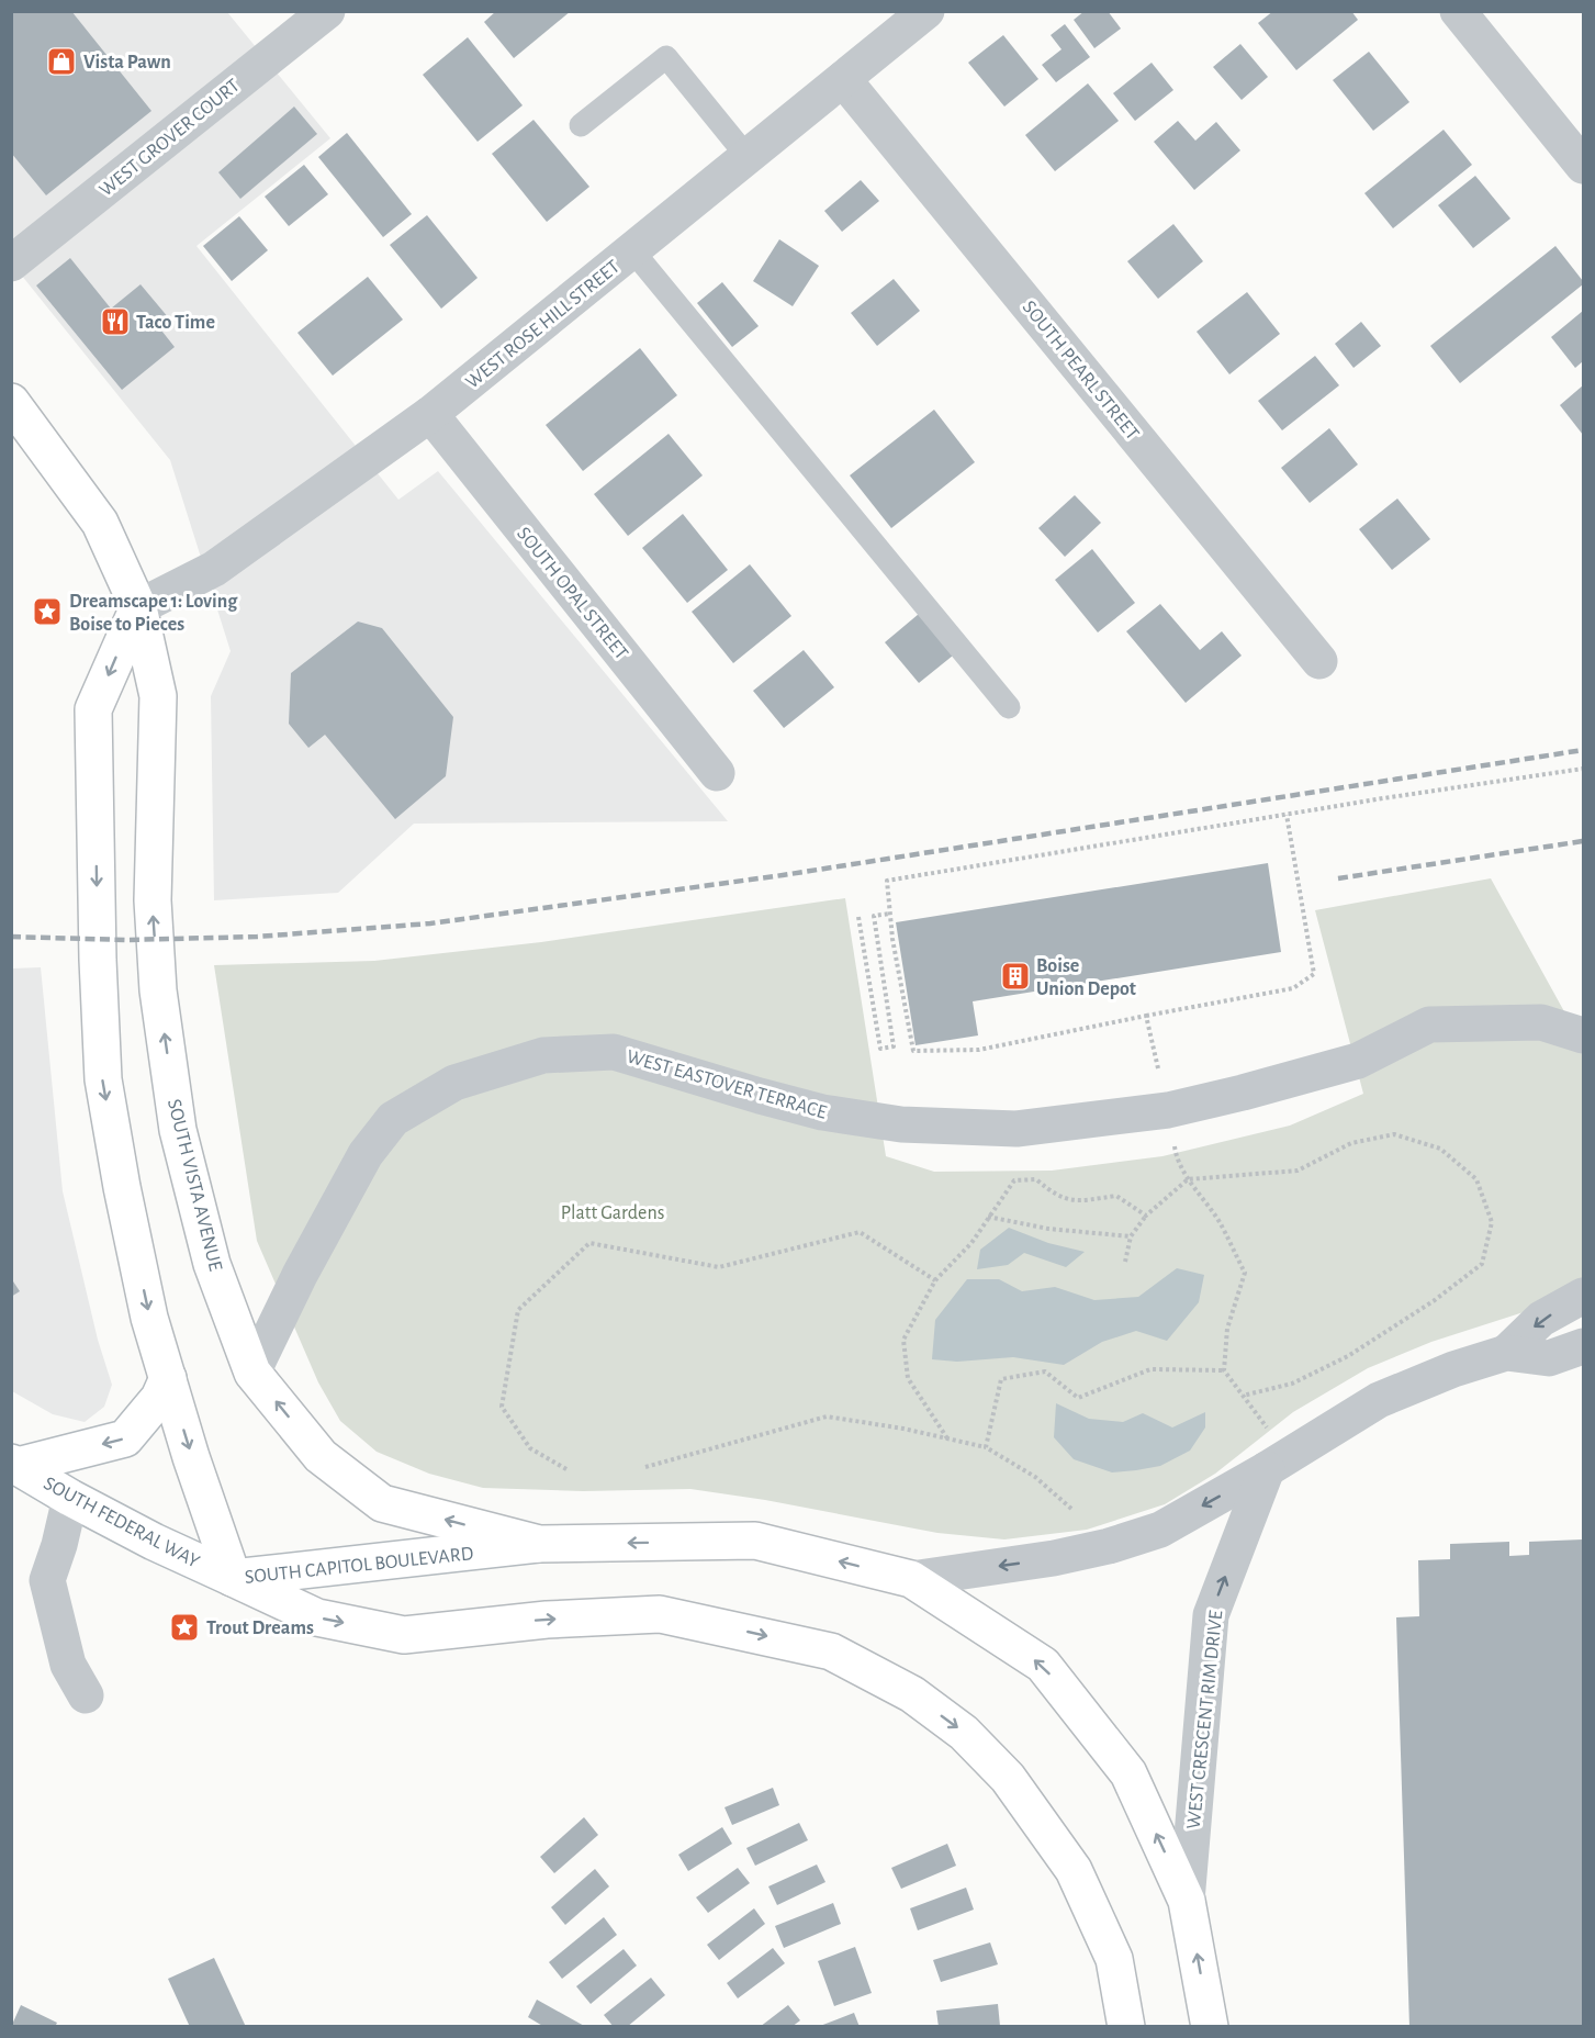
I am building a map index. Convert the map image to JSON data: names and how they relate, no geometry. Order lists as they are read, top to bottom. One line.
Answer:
{"streets":{"main road":["SOUTH VISTA AVENUE","SOUTH FEDERAL WAY","SOUTH CAPITOL BOULEVARD"],"street":["WEST GROVER COURT","WEST ROSE HILL STREET","SOUTH PEARL STREET","SOUTH OPAL STREET","WEST EASTOVER TERRACE","WEST CRESCENT RIM DRIVE"]},"crossings":[["WEST ROSE HILL STREET","SOUTH PEARL STREET"],["WEST ROSE HILL STREET","SOUTH OPAL STREET"],["WEST ROSE HILL STREET","SOUTH VISTA AVENUE"],["WEST EASTOVER TERRACE","SOUTH VISTA AVENUE"],["SOUTH VISTA AVENUE","SOUTH CAPITOL BOULEVARD"],["SOUTH FEDERAL WAY","SOUTH CAPITOL BOULEVARD"],["SOUTH CAPITOL BOULEVARD","WEST CRESCENT RIM DRIVE"]],"one_way":["WEST CRESCENT RIM DRIVE"],"parks":["Platt Gardens"],"places":{"shop":["Vista Pawn"],"restaurant":["Taco Time"],"place":["Dreamscape 1: Loving Boise to Pieces","Trout Dreams"],"building":["Boise Union Depot"]}}
